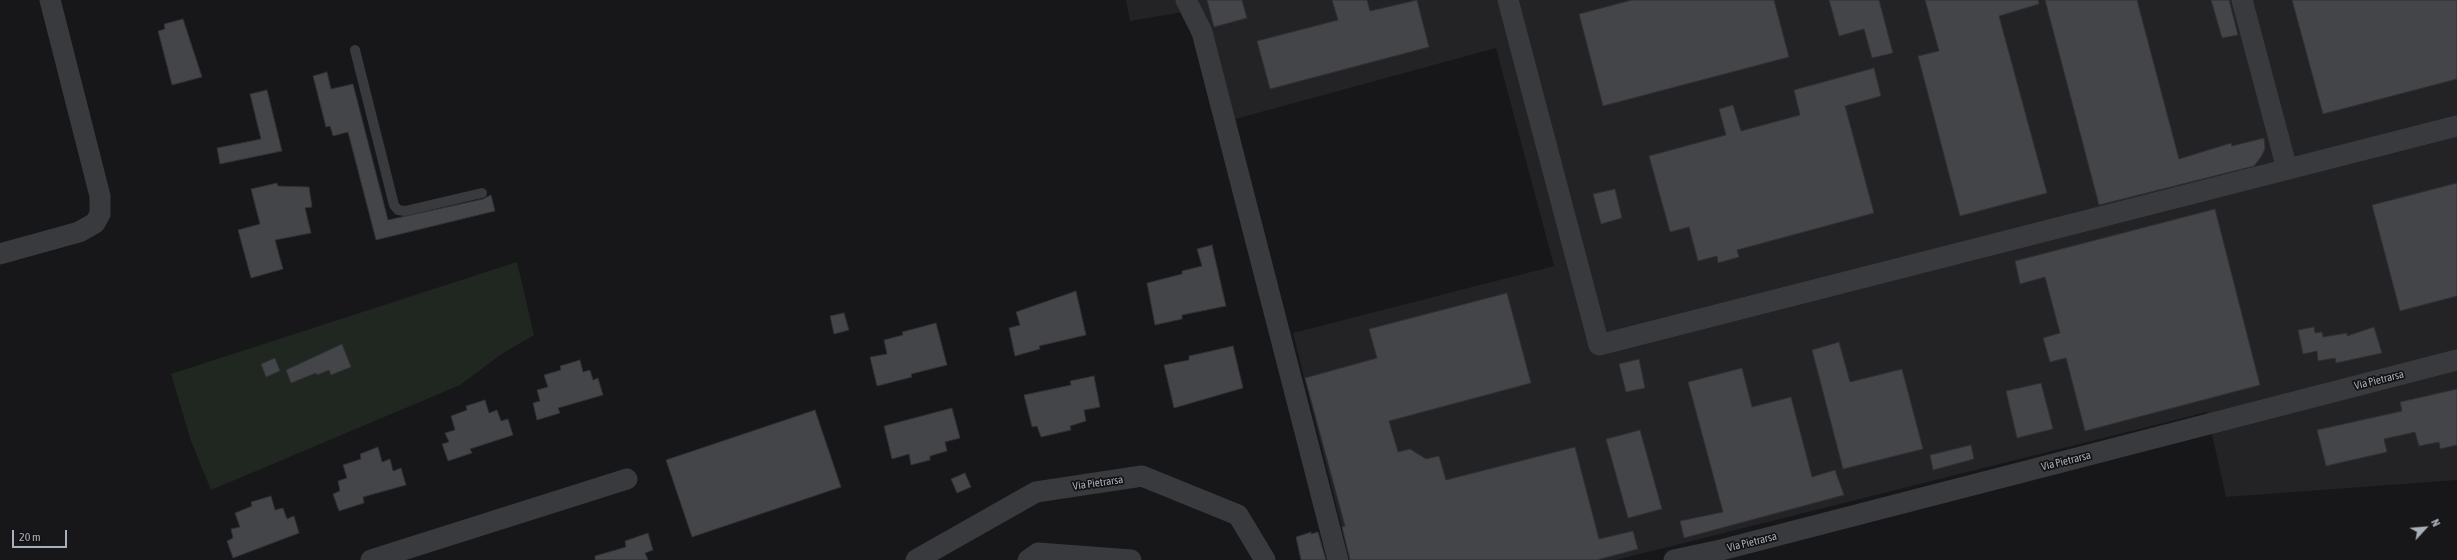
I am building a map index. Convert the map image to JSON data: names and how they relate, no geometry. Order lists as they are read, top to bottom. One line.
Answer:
{"streets":{"street":["Via Pietrarsa"]},"scale_bar":"20 m","north":"top right"}
